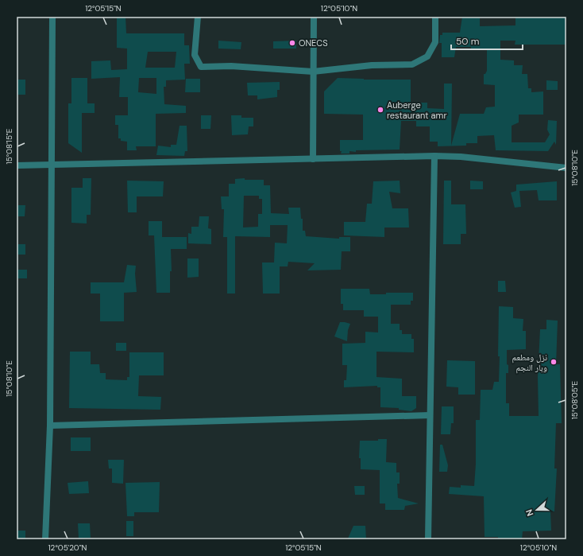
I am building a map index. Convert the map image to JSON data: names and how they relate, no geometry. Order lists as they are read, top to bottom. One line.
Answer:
{"places":["ONECS","Auberge restaurant amr","نزل ومطعم وبار النجم"],"scale_bar":"50 m","north":"left","coordinates":["12°05'15\"N","12°05'10\"N","15°08'15\"E","15°08'10\"E","15°08'05\"E","12°05'20\"N"]}
